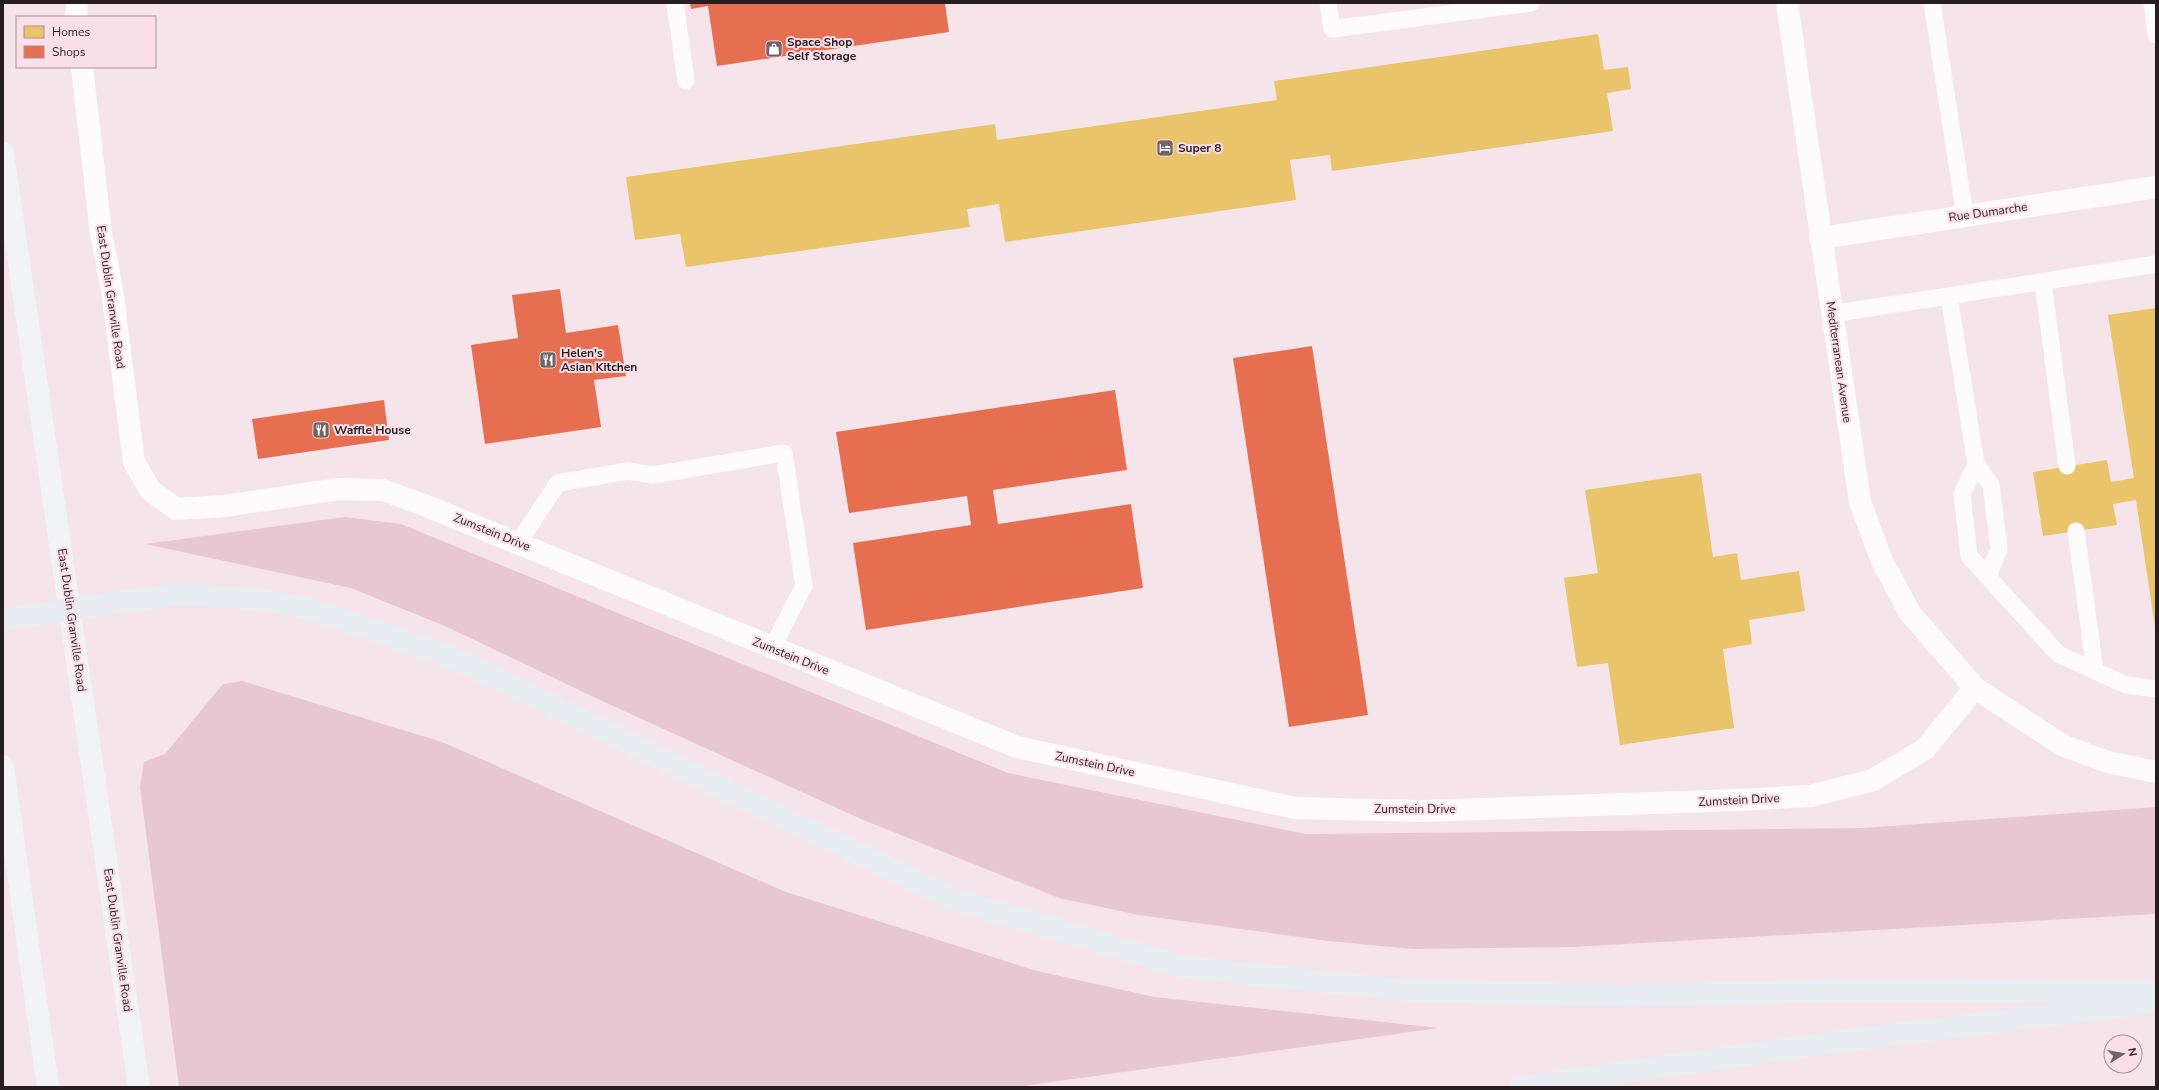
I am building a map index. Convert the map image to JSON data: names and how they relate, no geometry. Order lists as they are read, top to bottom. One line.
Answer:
{"streets":{"main road":["East Dublin Granville Road"],"street":["Rue Dumarche","Mediterranean Avenue","Zumstein Drive"]},"crossings":[["Rue Dumarche","Mediterranean Avenue"],["East Dublin Granville Road","Zumstein Drive"],["Mediterranean Avenue","Zumstein Drive"]],"places":{"shop":["Space Shop Self Storage"],"hotel":["Super 8"],"restaurant":["Helen's Asian Kitchen","Waffle House"]},"legend":["Homes","Shops"],"north":"right"}
